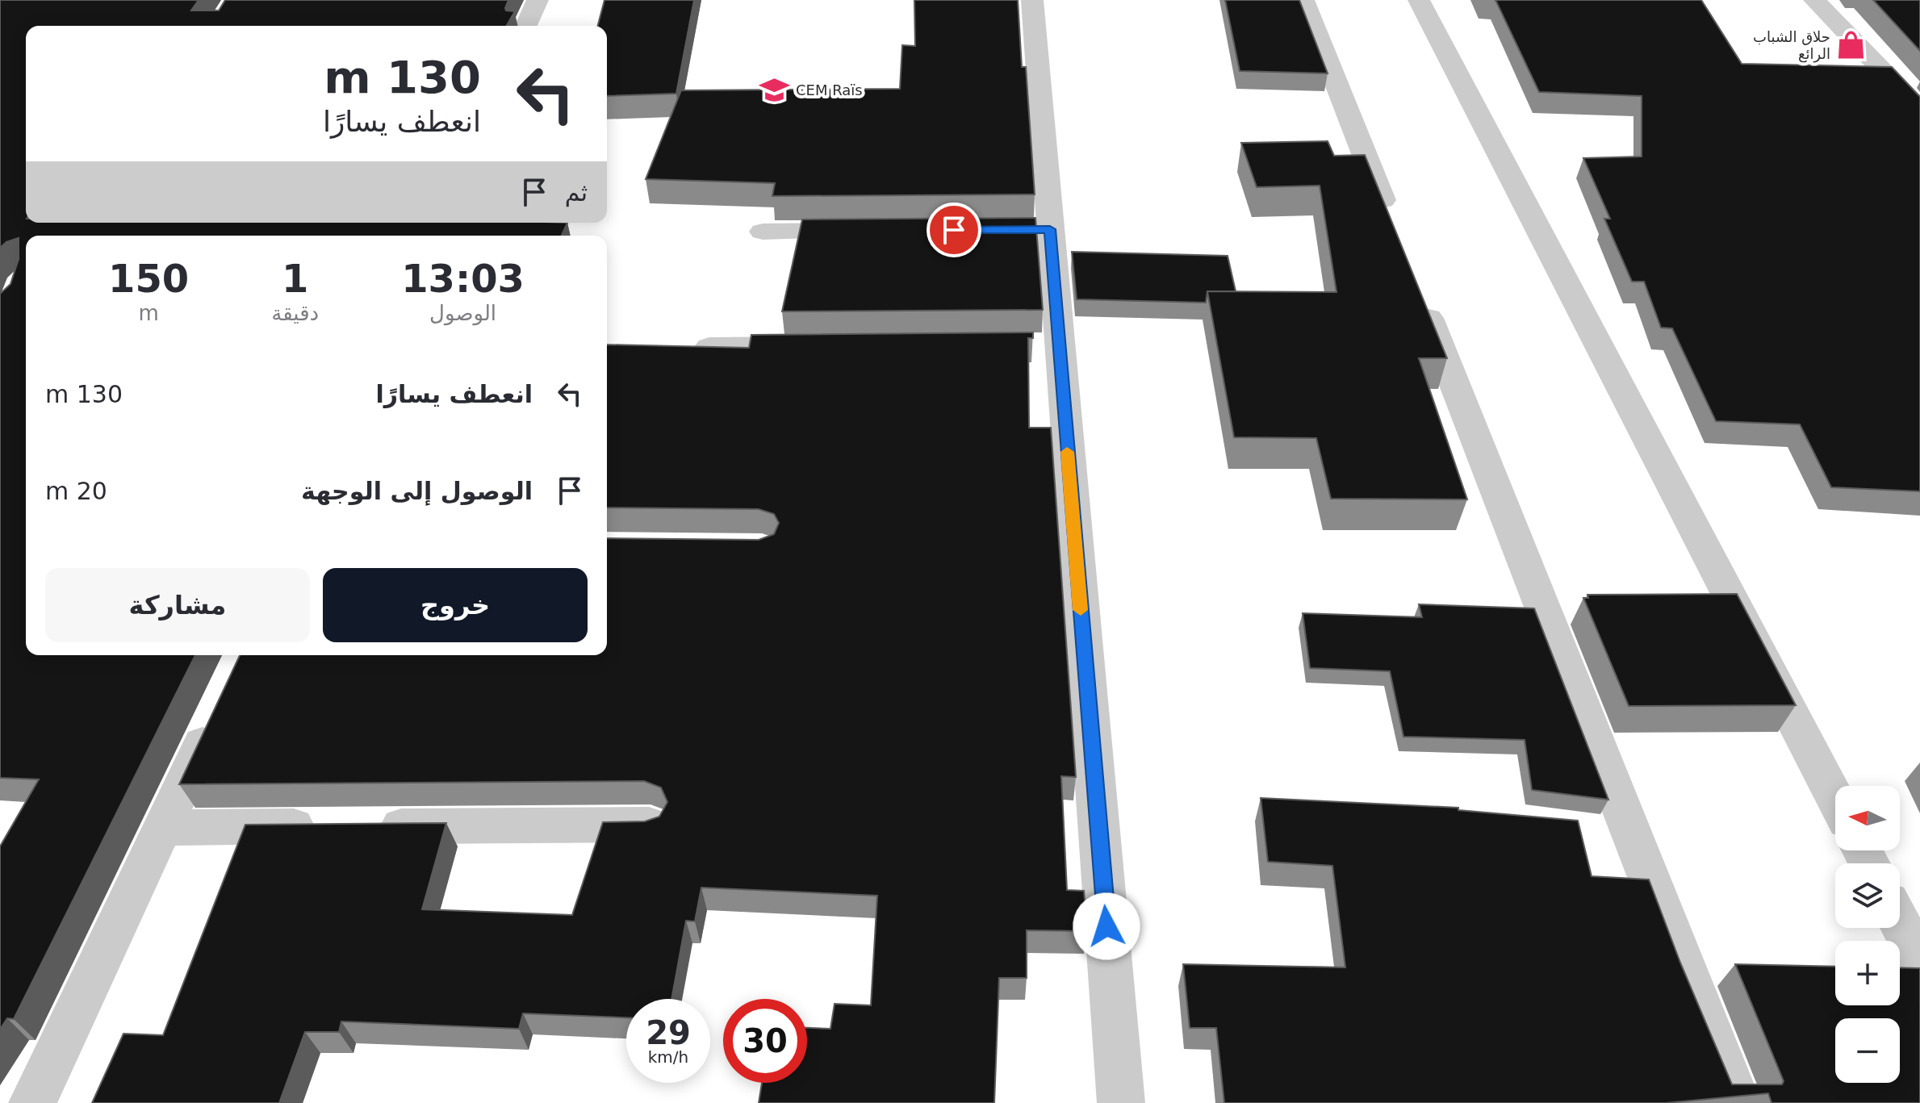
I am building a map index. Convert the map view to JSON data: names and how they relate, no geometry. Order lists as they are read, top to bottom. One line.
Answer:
{"places":{"shop":["حلاق الشباب الرائع"],"school or university":["CEM Raïs"]},"north":"left","page":{"turn":["130 m","انعطف يسارًا"],"then":"ثم","eta":["13:03","الوصول","1","دقيقة","150","m"],"list":[{"name":"انعطف يسارًا","value":"130 m"},{"name":"الوصول إلى الوجهة","value":"20 m"}],"buttons":["خروج","مشاركة"],"map_buttons":["+","−"],"speed":"29 km/h","limit":"30"}}
